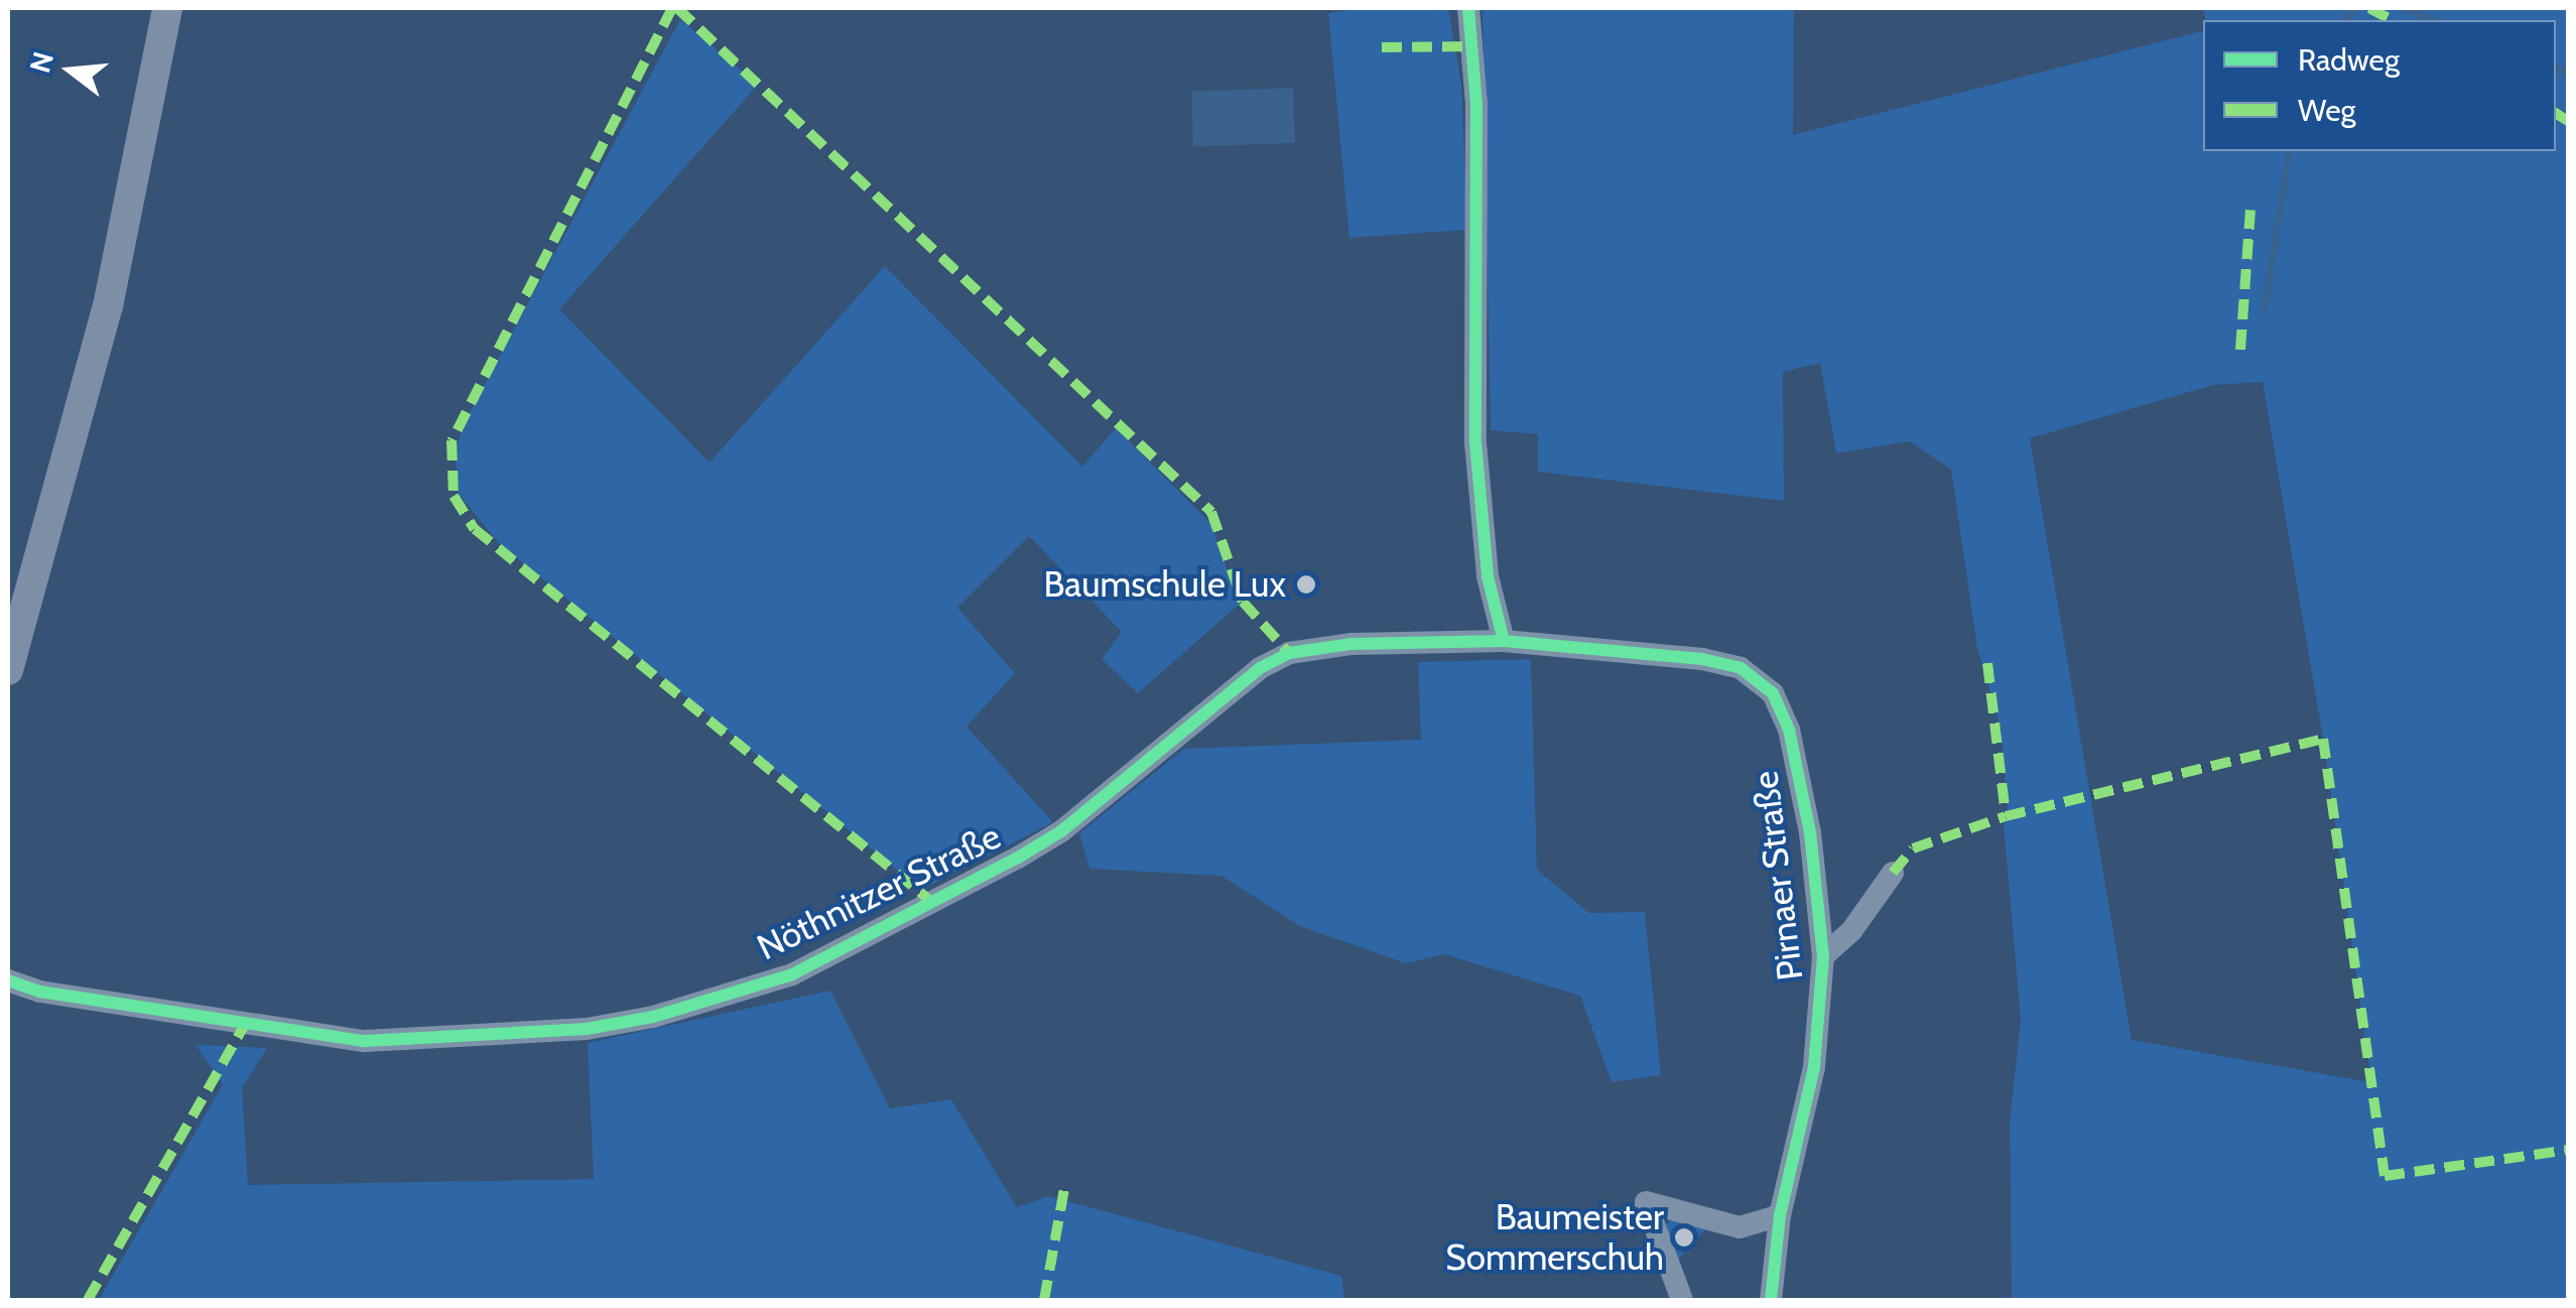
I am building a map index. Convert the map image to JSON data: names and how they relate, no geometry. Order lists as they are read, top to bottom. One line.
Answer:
{"streets":{"street":["Pirnaer Straße","Nöthnitzer Straße"]},"crossings":[["Pirnaer Straße","Nöthnitzer Straße"]],"places":["Baumschule Lux","Baumeister Sommerschuh"],"legend":["Radweg","Weg"],"north":"left"}
